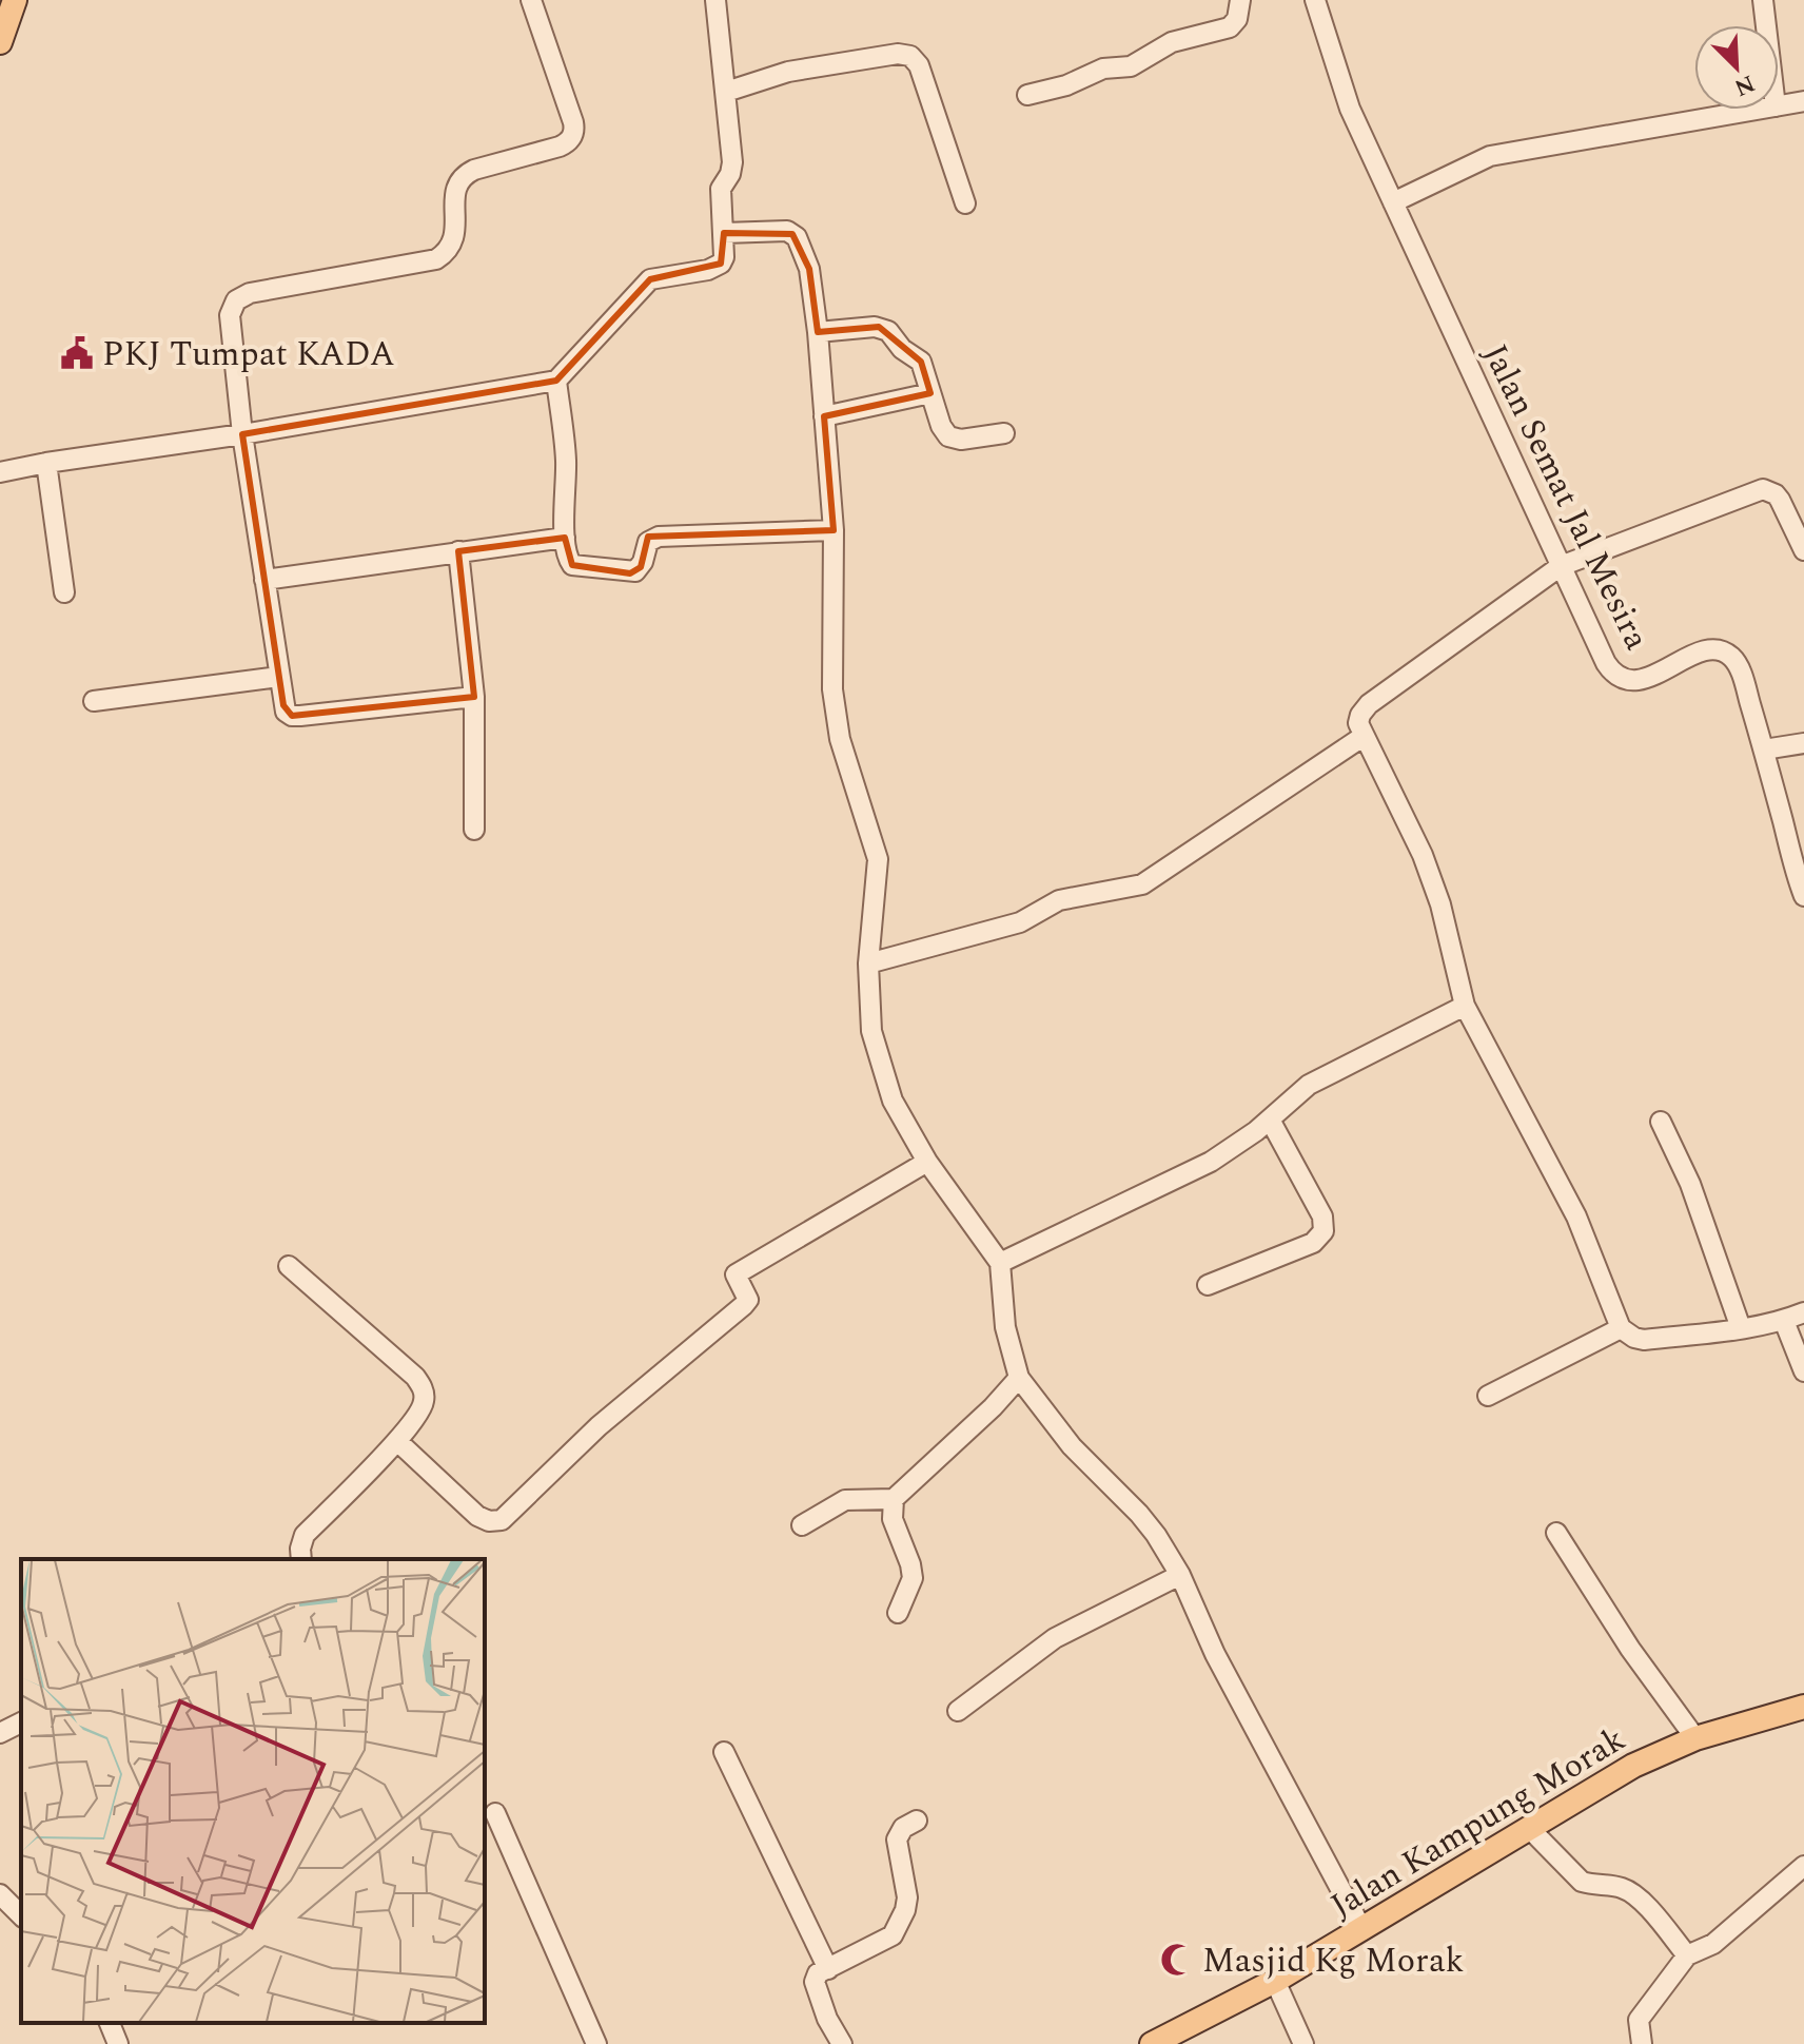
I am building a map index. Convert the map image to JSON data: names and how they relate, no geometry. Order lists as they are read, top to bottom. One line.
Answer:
{"streets":{"main road":["Jalan Kampung Morak"],"street":["Jalan Semat Jal Mesira"]},"places":{"public building":["PKJ Tumpat KADA"],"mosque":["Masjid Kg Morak"]},"north":"bottom right"}
